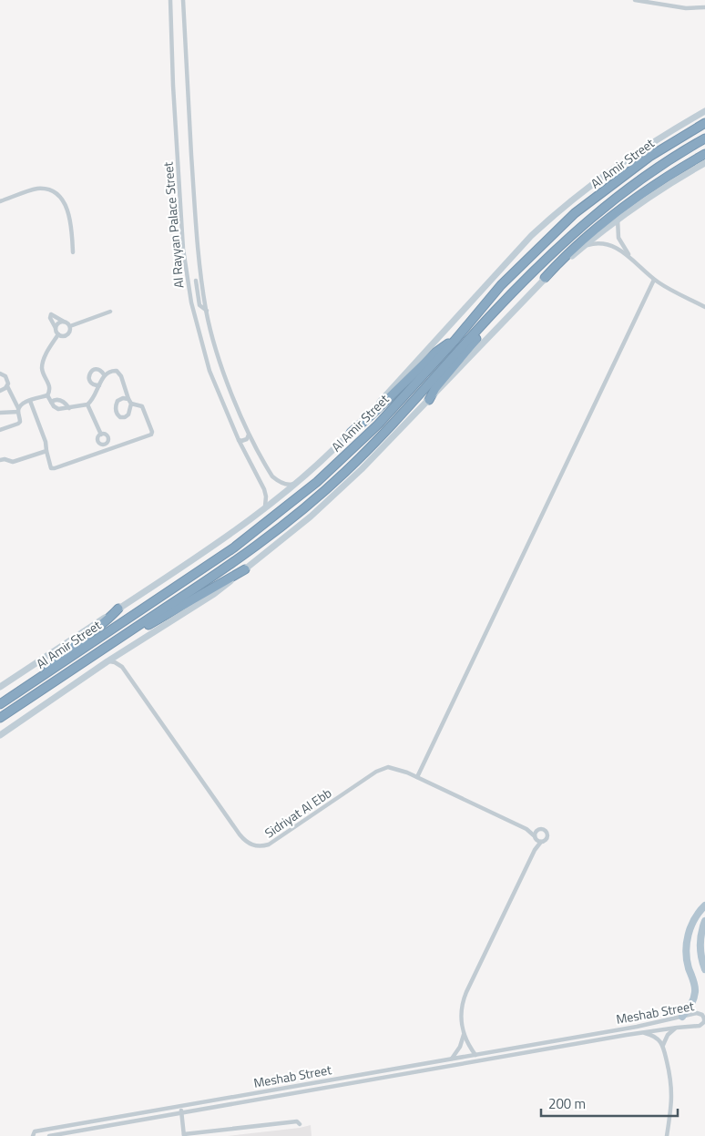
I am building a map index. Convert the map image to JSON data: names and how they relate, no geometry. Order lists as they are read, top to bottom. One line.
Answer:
{"streets":{"highway":["Al Amir Street"],"street":["Al Rayyan Palace Street","Sidriyat Al Ebb","Meshab Street"]},"crossings":[["Al Amir Street","Al Rayyan Palace Street"]],"scale_bar":"200 m"}
